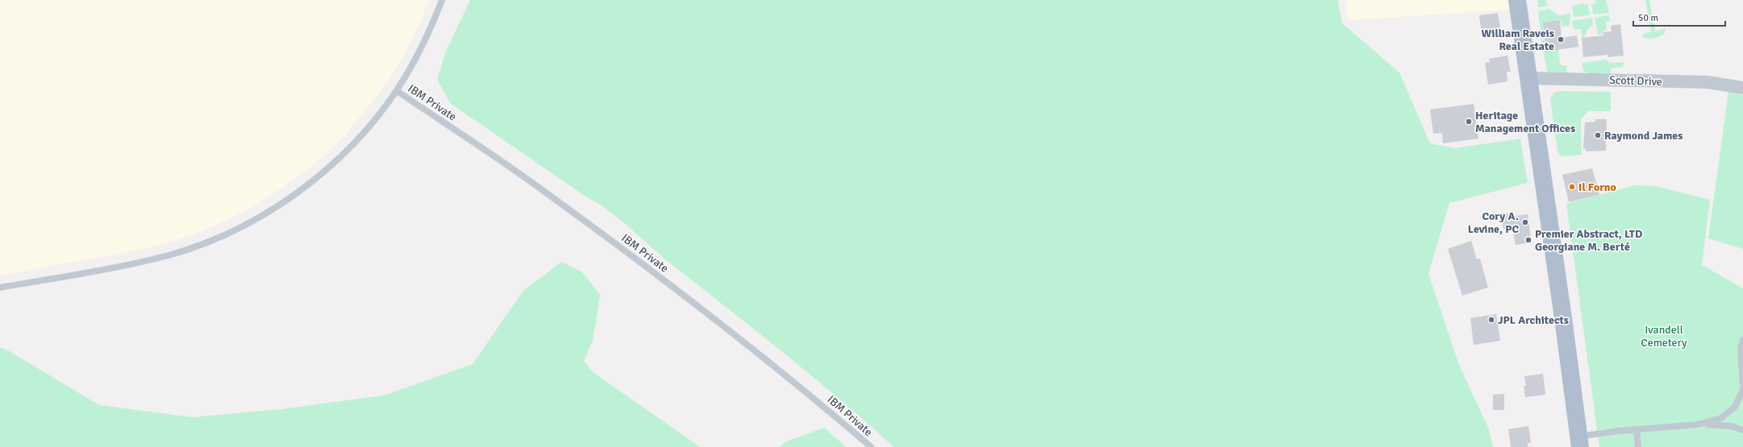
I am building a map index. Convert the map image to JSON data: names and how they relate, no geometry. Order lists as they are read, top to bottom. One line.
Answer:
{"streets":{"street":["Scott Drive"],"lane":["IBM Private"]},"parks":["Ivandell Cemetery"],"places":["William Raveis Real Estate","Heritage Management Offices","Raymond James","Il Forno","Cory A. Levine, PC","Premier Abstract, LTD Georgiane M. Berté","JPL Architects"],"scale_bar":"50 m"}
